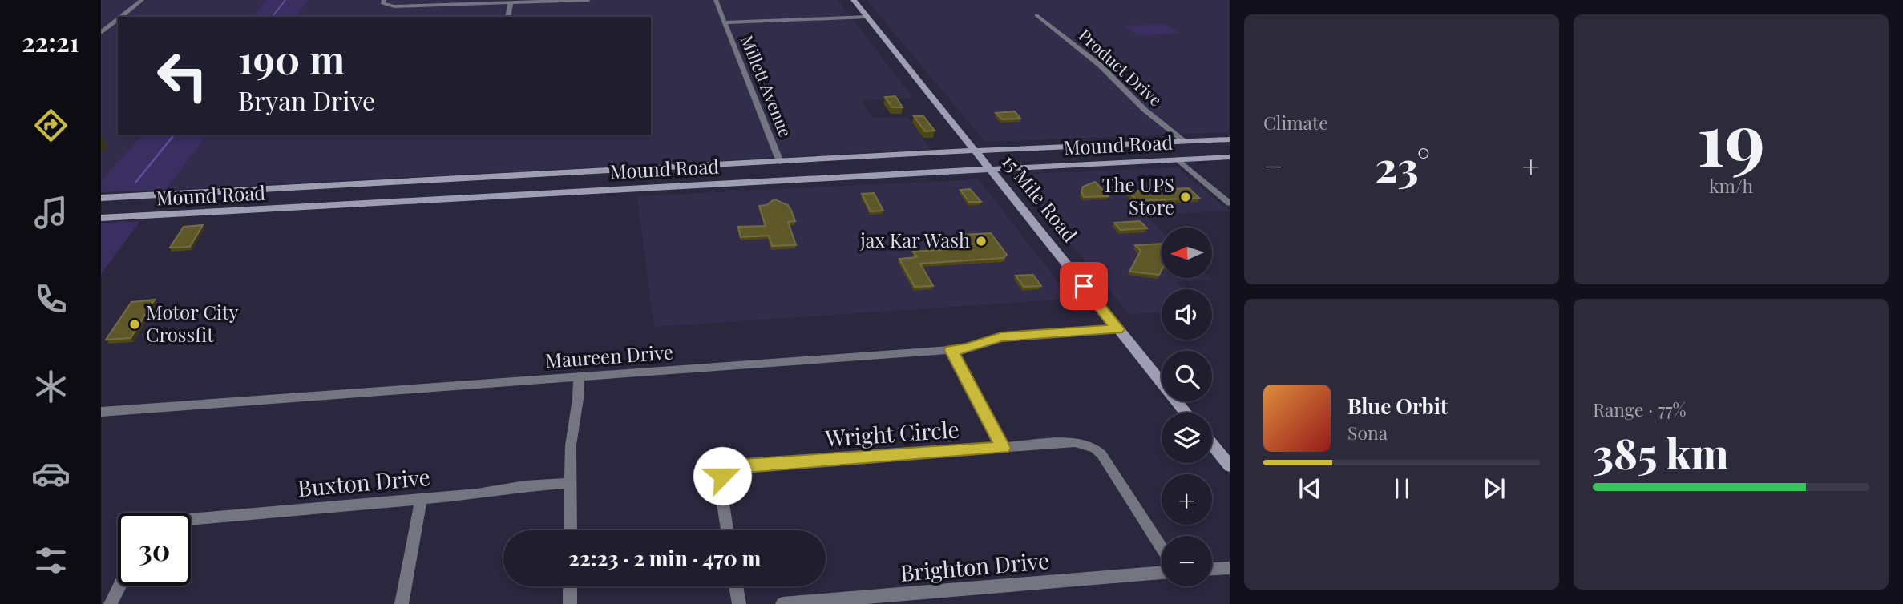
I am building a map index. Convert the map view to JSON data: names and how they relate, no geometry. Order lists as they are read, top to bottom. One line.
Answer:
{"streets":{"main road":["Mound Road","15 Mile Road"],"street":["Product Drive","Millett Avenue","Maureen Drive","Wright Circle","Buxton Drive","Brighton Drive"]},"crossings":[["Product Drive","Mound Road"],["Millett Avenue","Mound Road"],["Mound Road","15 Mile Road"],["15 Mile Road","Maureen Drive"]],"places":["The UPS Store","jax Kar Wash","Motor City Crossfit"],"north":"left","page":{"tabs":"22:21","tile":["Climate",["19","km/h"],["Range · 77%","385 km"]],"turn":["190 m","Bryan Drive"],"heat":["−","23°","+"],"map_buttons":["+","−"],"song":["Blue Orbit","Sona"],"limit":"30","trip":"22:23 · 2 min · 470 m"}}
